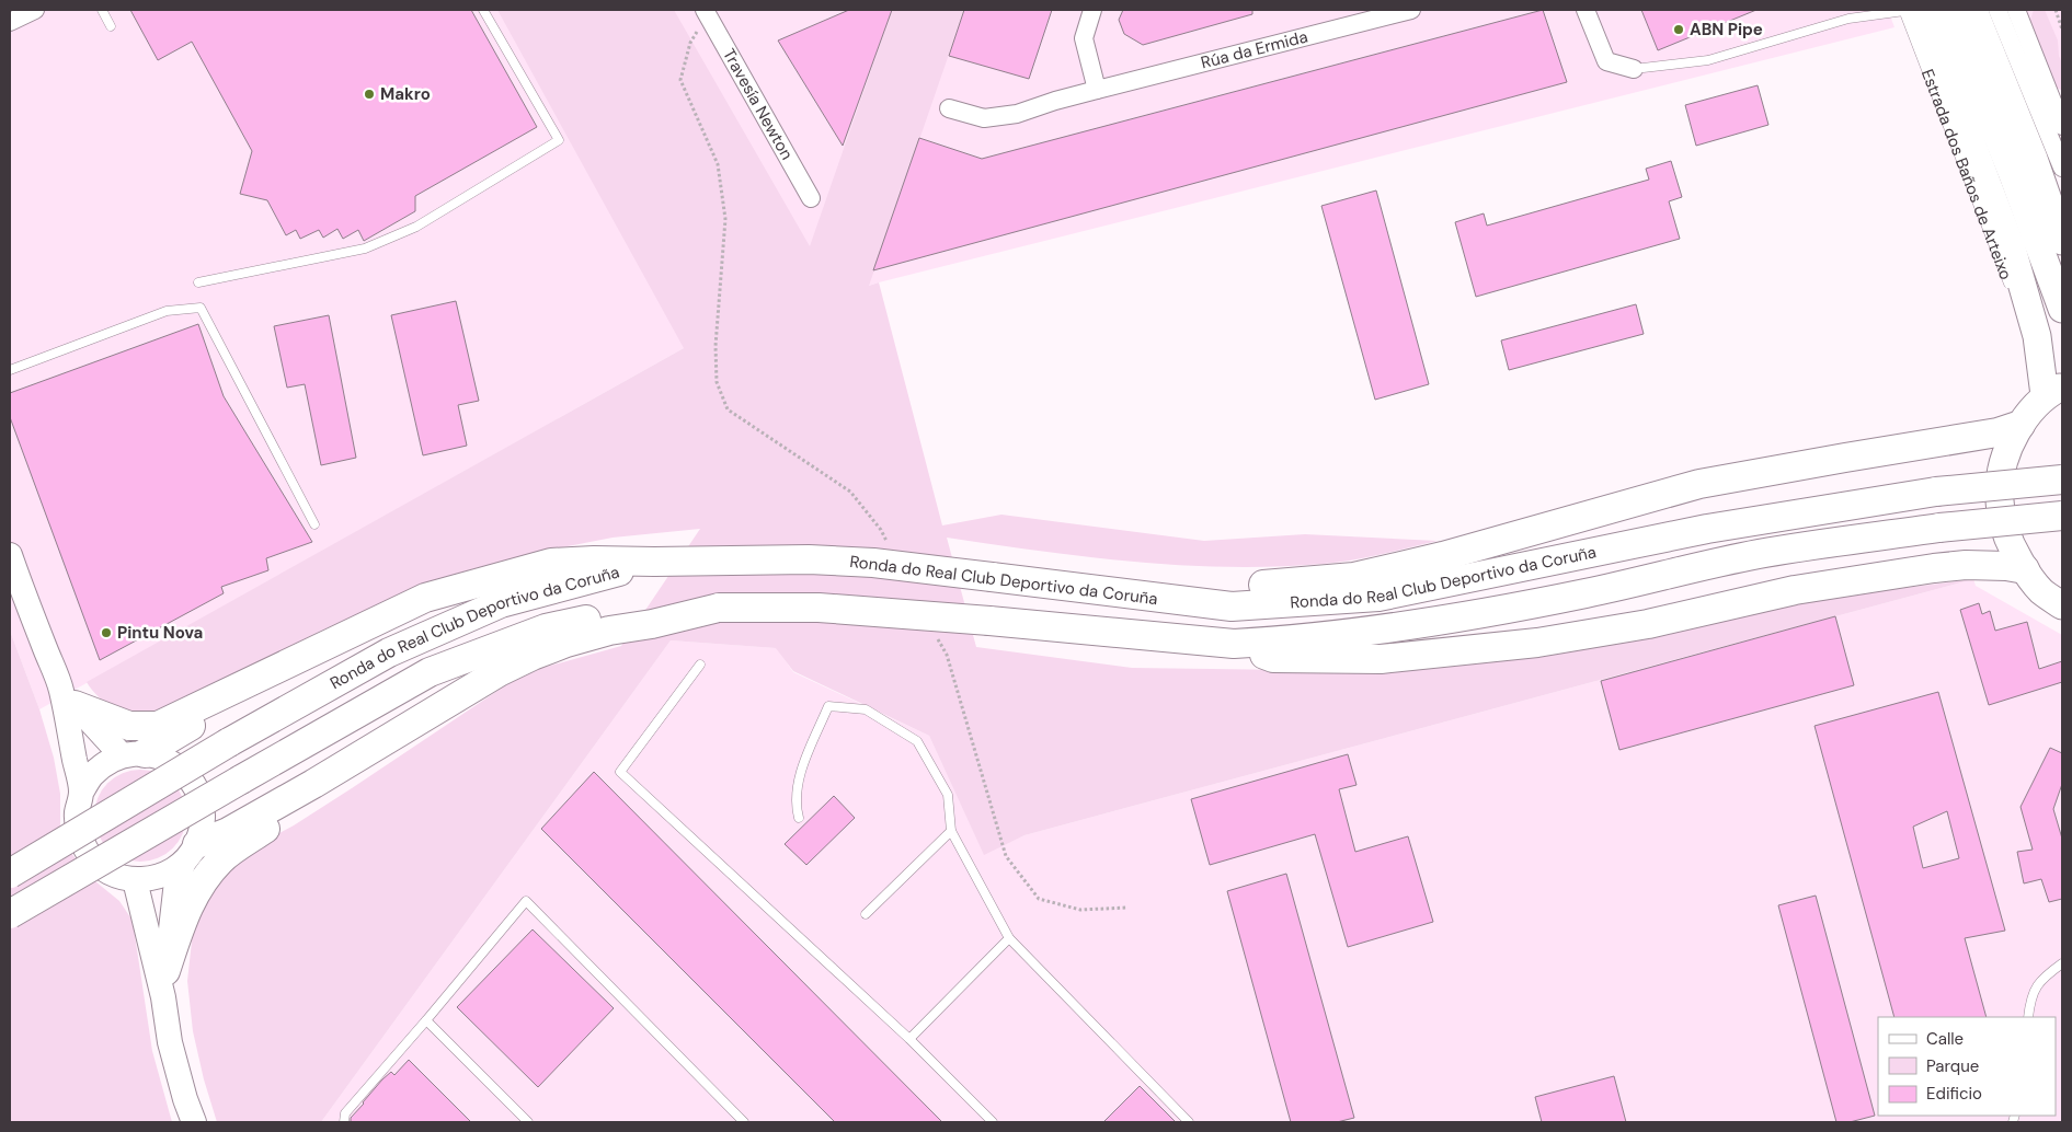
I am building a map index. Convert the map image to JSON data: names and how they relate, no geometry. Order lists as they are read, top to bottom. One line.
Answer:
{"streets":{"highway":["Ronda do Real Club Deportivo da Coruña"],"street":["Rúa da Ermida","Travesía Newton"],"lane":["Estrada dos Baños de Arteixo"]},"places":["ABN Pipe","Makro","Pintu Nova"],"legend":["Calle","Parque","Edificio"]}
